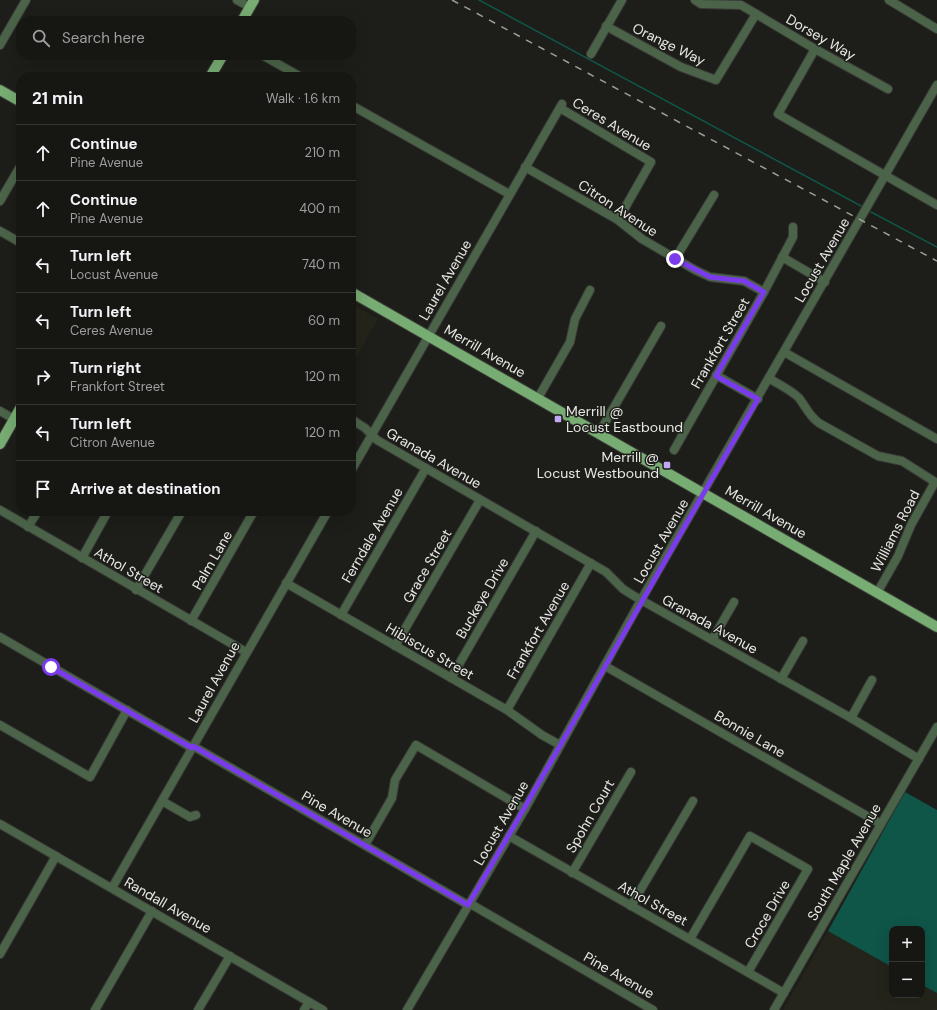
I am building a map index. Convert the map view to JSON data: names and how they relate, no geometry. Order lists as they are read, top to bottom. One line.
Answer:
{"streets":{"main road":["Merrill Avenue"],"street":["Dorsey Way","Orange Way","Ceres Avenue","Citron Avenue","Locust Avenue","Laurel Avenue","Frankfort Street","Granada Avenue","Williams Road","Ferndale Avenue","Palm Lane","Grace Street","Athol Street","Buckeye Drive","Frankfort Avenue","Hibiscus Street","Bonnie Lane","Pine Avenue","Spohn Court","South Maple Avenue","Randall Avenue","Croce Drive"]},"crossings":[["Dorsey Way","Orange Way"],["Ceres Avenue","Citron Avenue"],["Ceres Avenue","Laurel Avenue"],["Citron Avenue","Laurel Avenue"],["Citron Avenue","Frankfort Street"],["Locust Avenue","Merrill Avenue"],["Locust Avenue","Granada Avenue"],["Locust Avenue","Williams Road"],["Locust Avenue","Athol Street"],["Locust Avenue","Hibiscus Street"],["Locust Avenue","Bonnie Lane"],["Locust Avenue","Pine Avenue"],["Laurel Avenue","Merrill Avenue"],["Laurel Avenue","Granada Avenue"],["Laurel Avenue","Athol Street"],["Laurel Avenue","Hibiscus Street"],["Laurel Avenue","Pine Avenue"],["Laurel Avenue","Randall Avenue"],["Merrill Avenue","Williams Road"],["Granada Avenue","Ferndale Avenue"],["Granada Avenue","Grace Street"],["Granada Avenue","Buckeye Drive"],["Granada Avenue","Frankfort Avenue"],["Granada Avenue","South Maple Avenue"],["Ferndale Avenue","Hibiscus Street"],["Palm Lane","Athol Street"],["Grace Street","Hibiscus Street"],["Athol Street","Spohn Court"],["Athol Street","South Maple Avenue"],["Athol Street","Croce Drive"],["Buckeye Drive","Hibiscus Street"],["Frankfort Avenue","Hibiscus Street"],["Bonnie Lane","South Maple Avenue"]],"places":{"transit":["Merrill @ Locust Eastbound","Merrill @ Locust Westbound"]},"page":{"search":"Search here","heading":["21 min","Walk · 1.6 km"],"list":[["Continue","Pine Avenue","210 m"],["Continue","Pine Avenue","400 m"],["Turn left","Locust Avenue","740 m"],["Turn left","Ceres Avenue","60 m"],["Turn right","Frankfort Street","120 m"],["Turn left","Citron Avenue","120 m"],"Arrive at destination"],"map_buttons":["+","−"]}}
